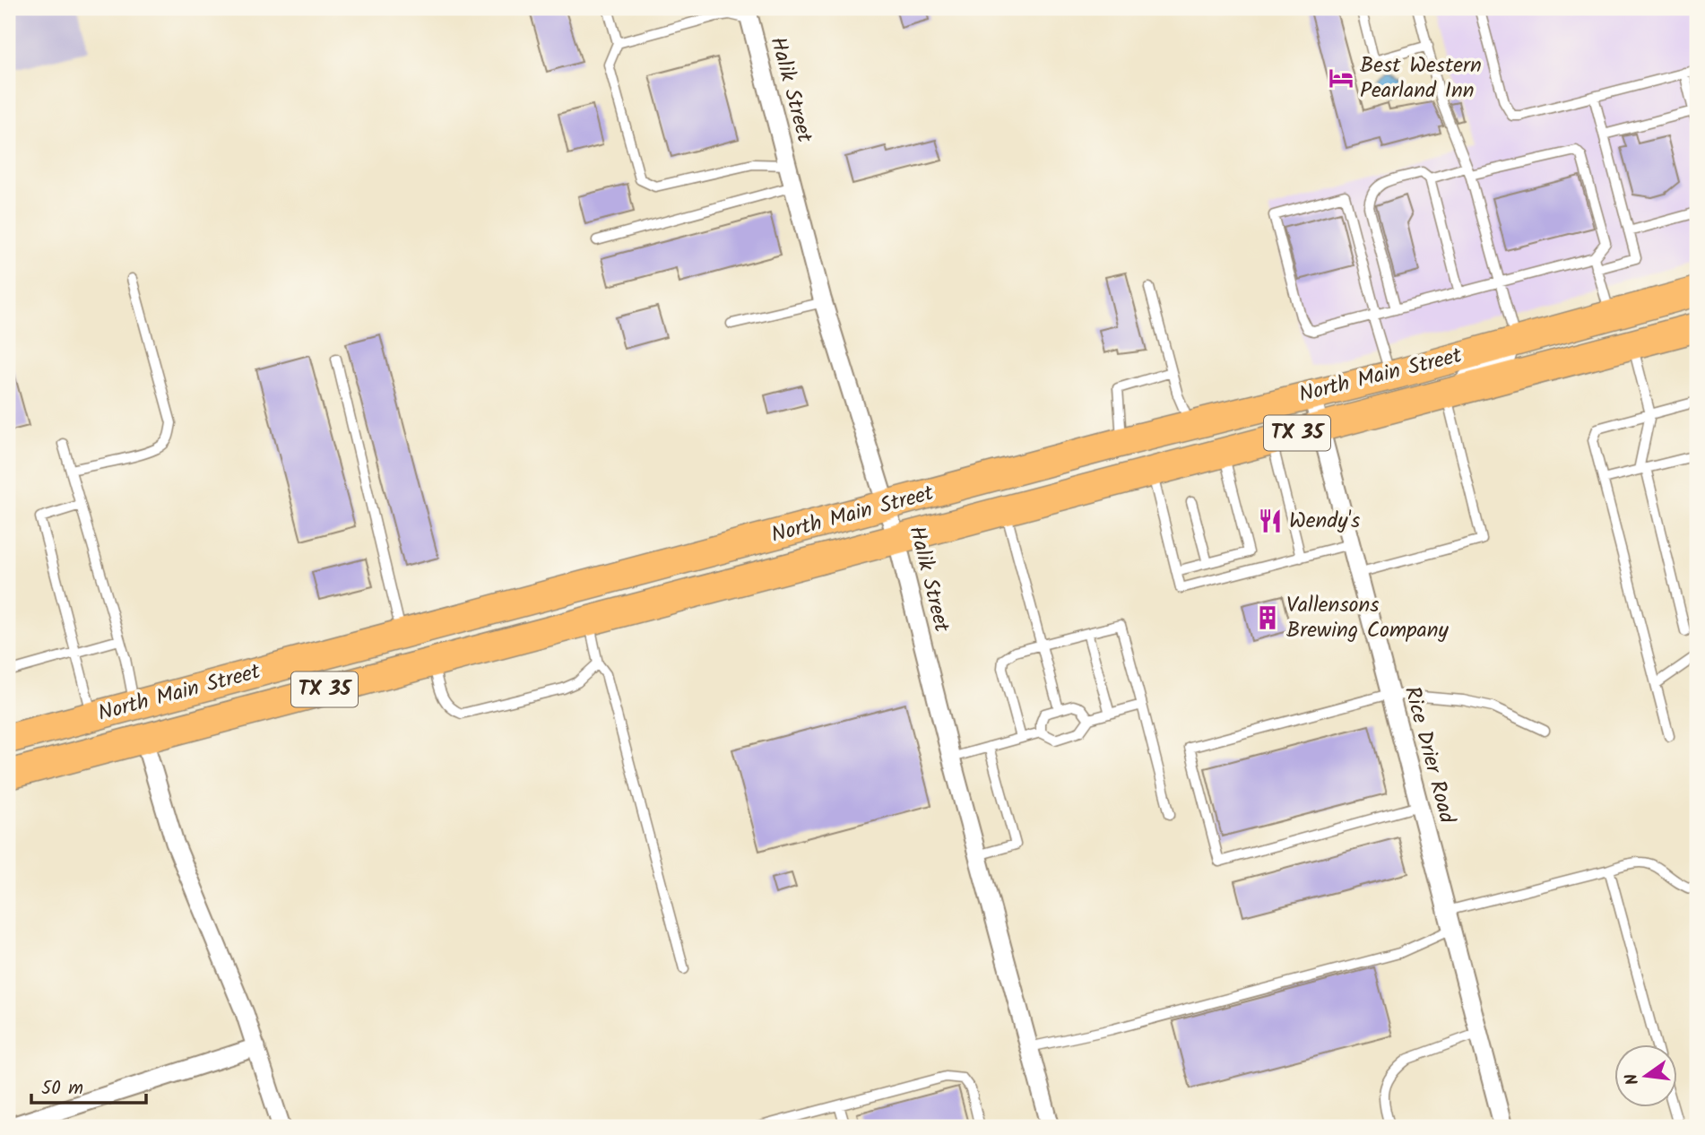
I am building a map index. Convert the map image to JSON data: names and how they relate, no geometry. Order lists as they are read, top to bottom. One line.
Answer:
{"streets":{"main road":["North Main Street","TX 35"],"street":["Halik Street","Rice Drier Road"]},"crossings":[["Halik Street","North Main Street"],["North Main Street","Rice Drier Road"]],"places":{"hotel":["Best Western Pearland Inn"],"restaurant":["Wendy's"],"building":["Vallensons Brewing Company"]},"scale_bar":"50 m","north":"left"}
